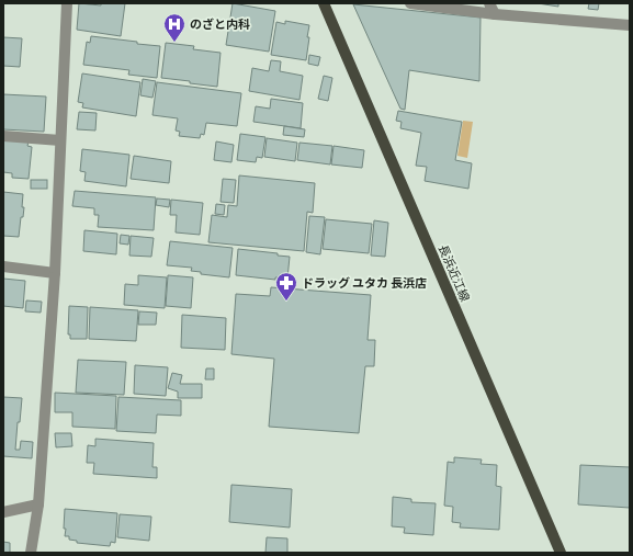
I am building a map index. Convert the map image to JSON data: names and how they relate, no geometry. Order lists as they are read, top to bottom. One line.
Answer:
{"streets":{"main road":["長浜近江線"]},"places":{"hospital":["のざと内科"],"pharmacy":["ドラッグ ユタカ 長浜店"]}}
